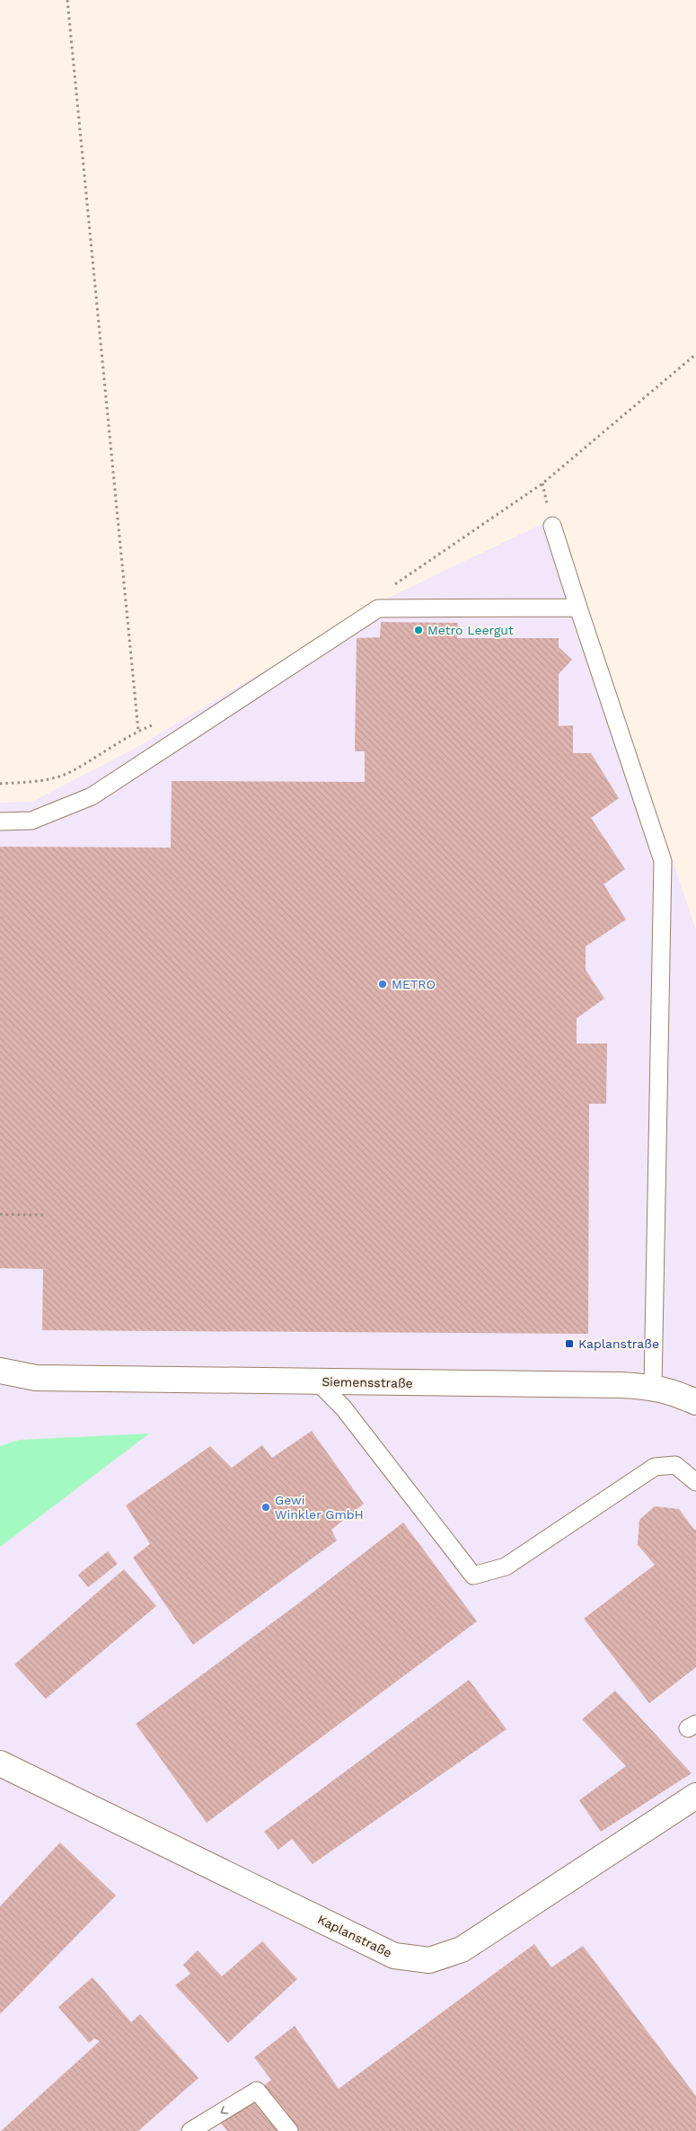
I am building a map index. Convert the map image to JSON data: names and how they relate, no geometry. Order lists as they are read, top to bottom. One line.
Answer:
{"streets":{"street":["Siemensstraße","Kaplanstraße"]},"places":{"other":["Metro Leergut","METRO","Gewi Winkler GmbH"],"transit":["Kaplanstraße"]}}
